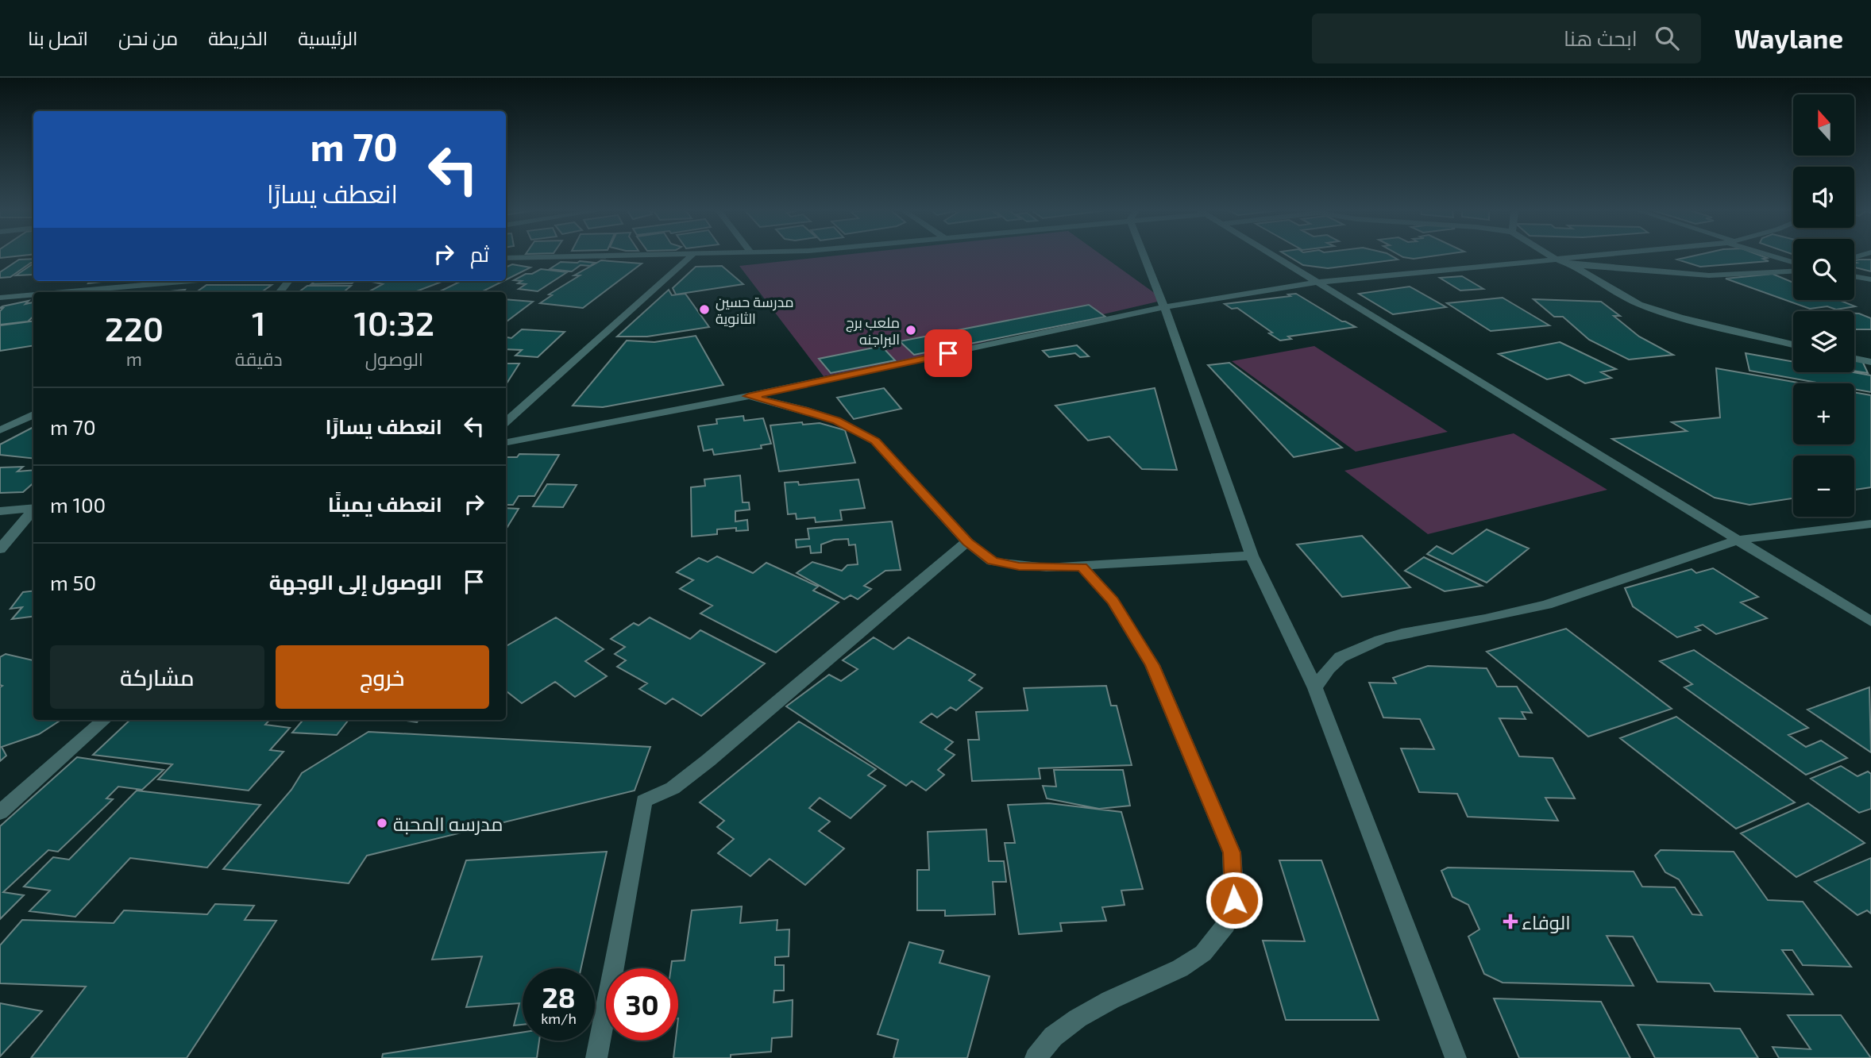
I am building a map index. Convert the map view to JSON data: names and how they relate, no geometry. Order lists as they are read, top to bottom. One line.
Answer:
{"places":{"other":["مدرسة حسين الثانوية","ملعب برج البراجنه","مدرسه المحبة"],"health":["الوفاء"]},"north":"top","page":{"header":"Waylane","search":"ابحث هنا","nav":["الرئيسية","الخريطة","من نحن","اتصل بنا"],"map_buttons":["+","−"],"turn":["70 m","انعطف يسارًا"],"then":"ثم","eta":["10:32","الوصول","1","دقيقة","220","m"],"list":[{"name":"انعطف يسارًا","value":"70 m"},{"name":"انعطف يمينًا","value":"100 m"},{"name":"الوصول إلى الوجهة","value":"50 m"}],"buttons":["خروج","مشاركة"],"speed":"28 km/h","limit":"30"}}
